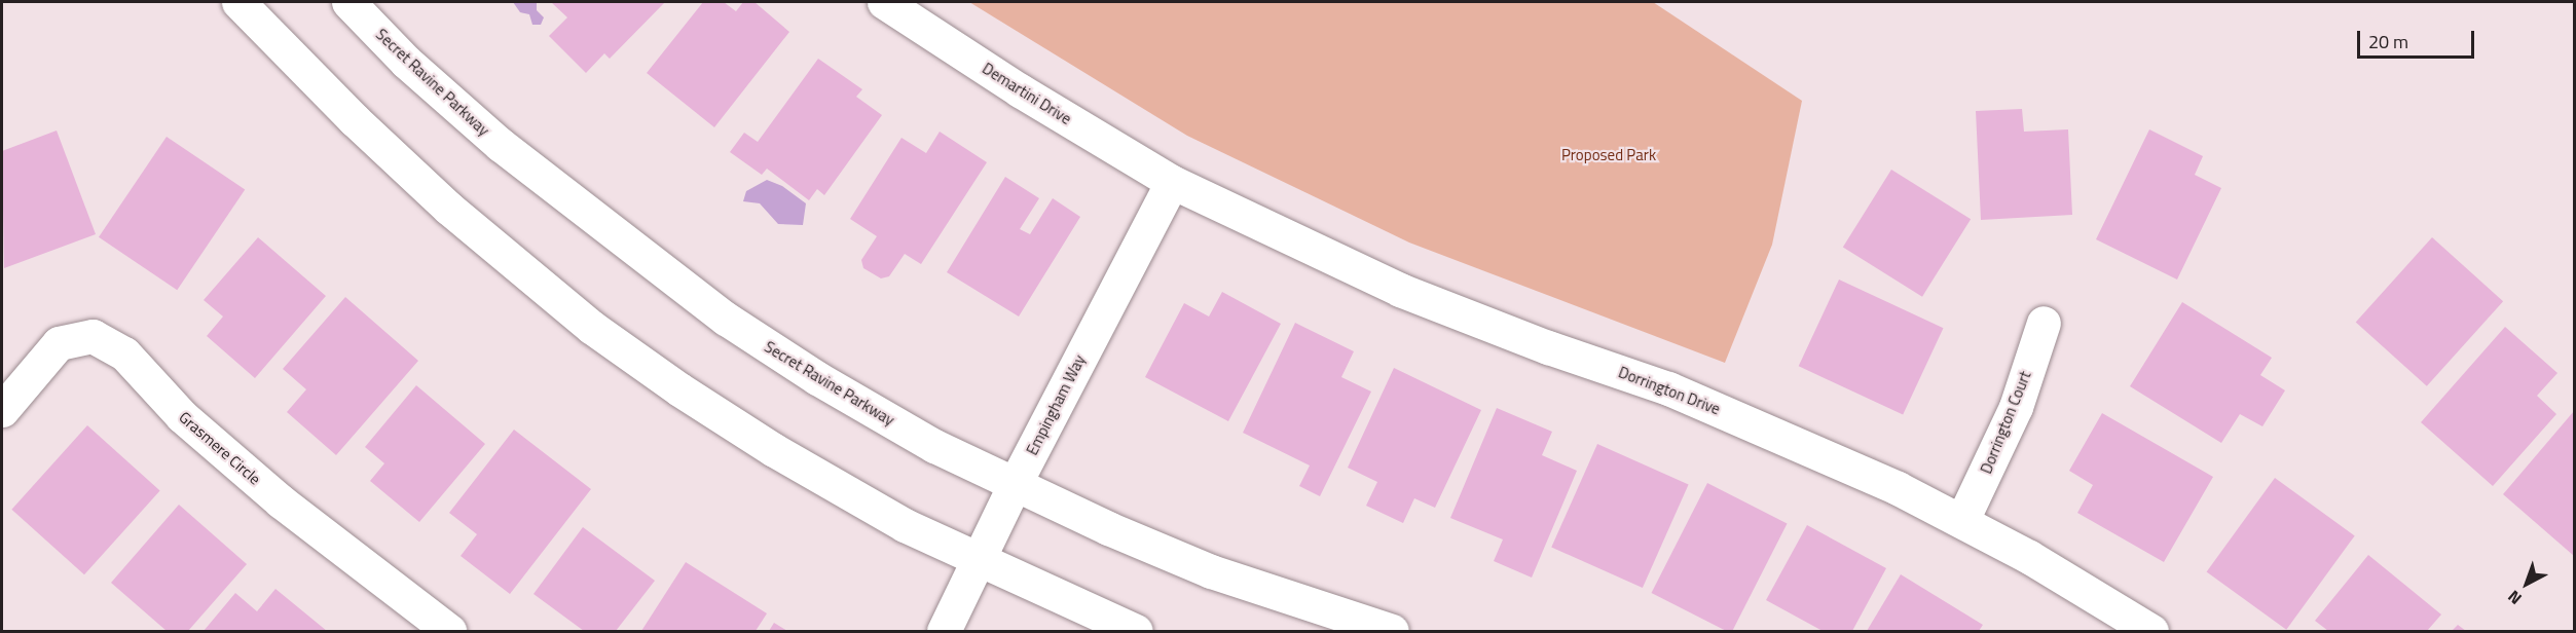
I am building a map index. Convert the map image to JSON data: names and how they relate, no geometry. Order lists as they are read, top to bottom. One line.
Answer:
{"streets":{"street":["Secret Ravine Parkway","Demartini Drive","Dorrington Drive","Empingham Way","Dorrington Court","Grasmere Circle"]},"crossings":[["Secret Ravine Parkway","Empingham Way"],["Demartini Drive","Dorrington Drive"],["Demartini Drive","Empingham Way"],["Dorrington Drive","Empingham Way"],["Dorrington Drive","Dorrington Court"]],"parks":["Proposed Park"],"scale_bar":"20 m","north":"bottom left"}
